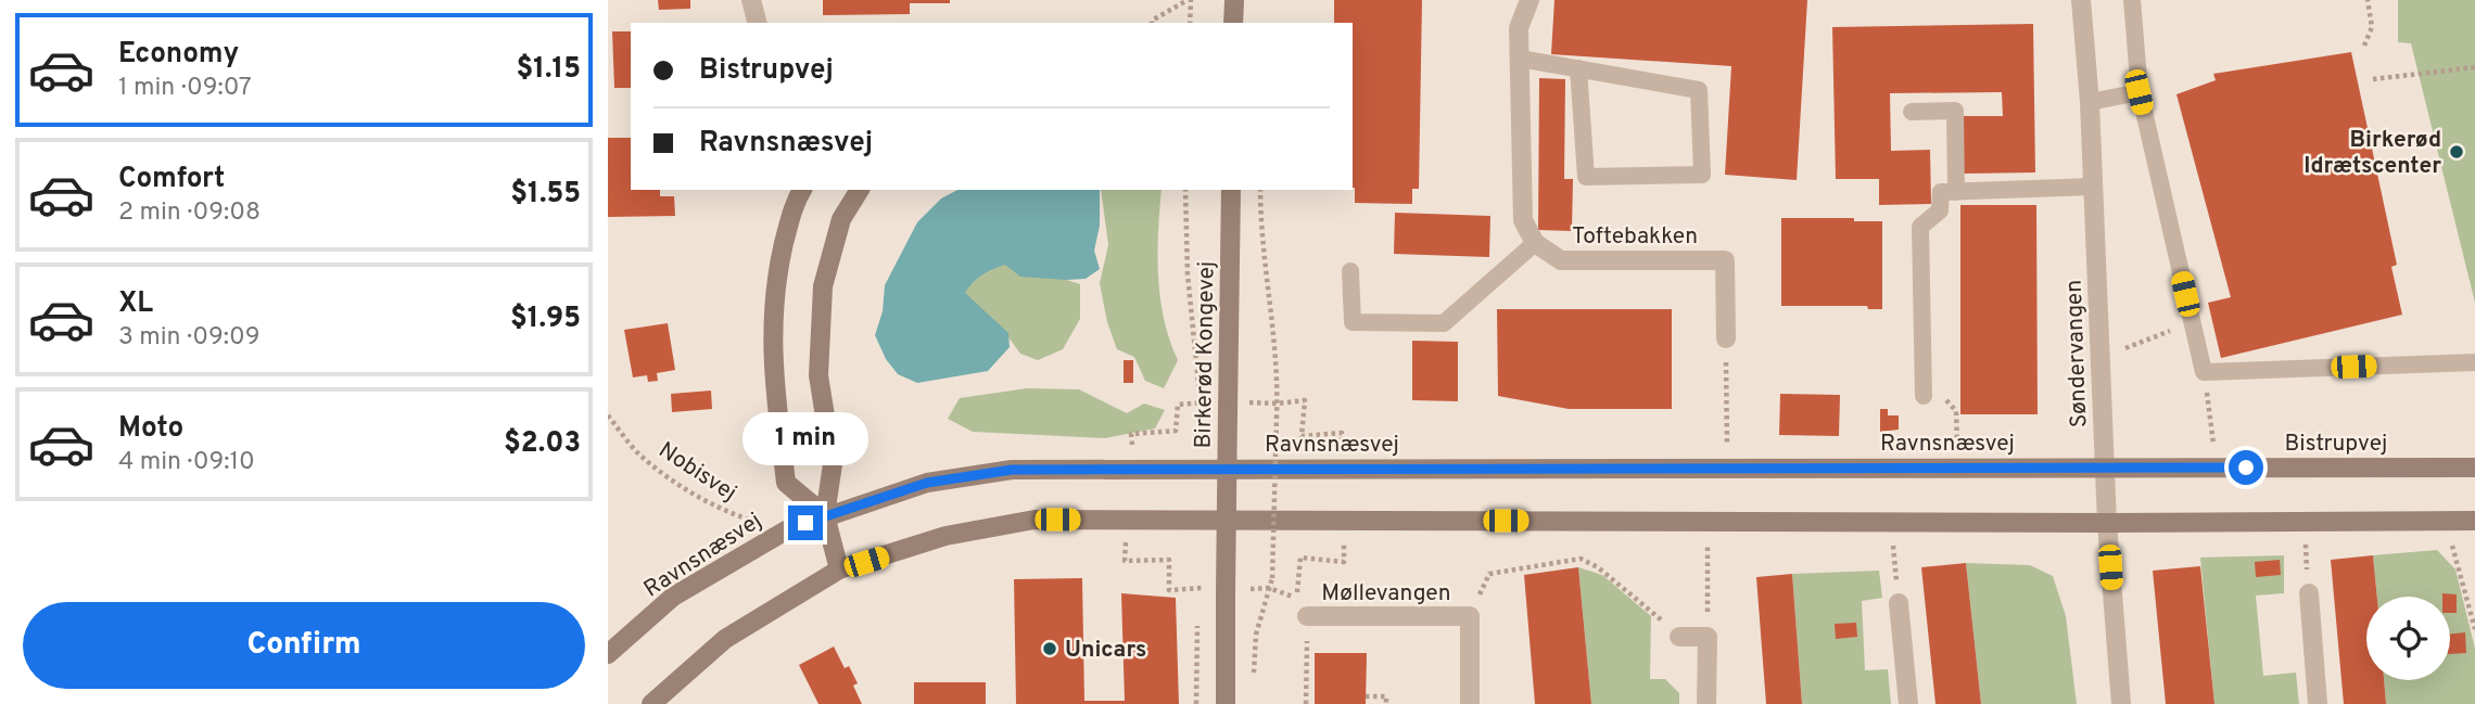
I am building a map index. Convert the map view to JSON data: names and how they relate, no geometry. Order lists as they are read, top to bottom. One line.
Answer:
{"streets":{"main road":["Birkerød Kongevej","Ravnsnæsvej","Bistrupvej"],"street":["Toftebakken","Søndervangen","Møllevangen"],"path":["Nobisvej"]},"crossings":[["Søndervangen","Ravnsnæsvej"],["Søndervangen","Bistrupvej"],["Ravnsnæsvej","Bistrupvej"],["Ravnsnæsvej","Nobisvej"]],"places":["Birkerød Idrætscenter","Unicars"],"page":{"list":[{"name":"Economy","note":"1 min · 09:07","value":"$1.15"},{"name":"Comfort","note":"2 min · 09:08","value":"$1.55"},{"name":"XL","note":"3 min · 09:09","value":"$1.95"},{"name":"Moto","note":"4 min · 09:10","value":"$2.03"}],"banner":["Bistrupvej","Ravnsnæsvej"],"bubble":"1 min","buttons":"Confirm"}}
